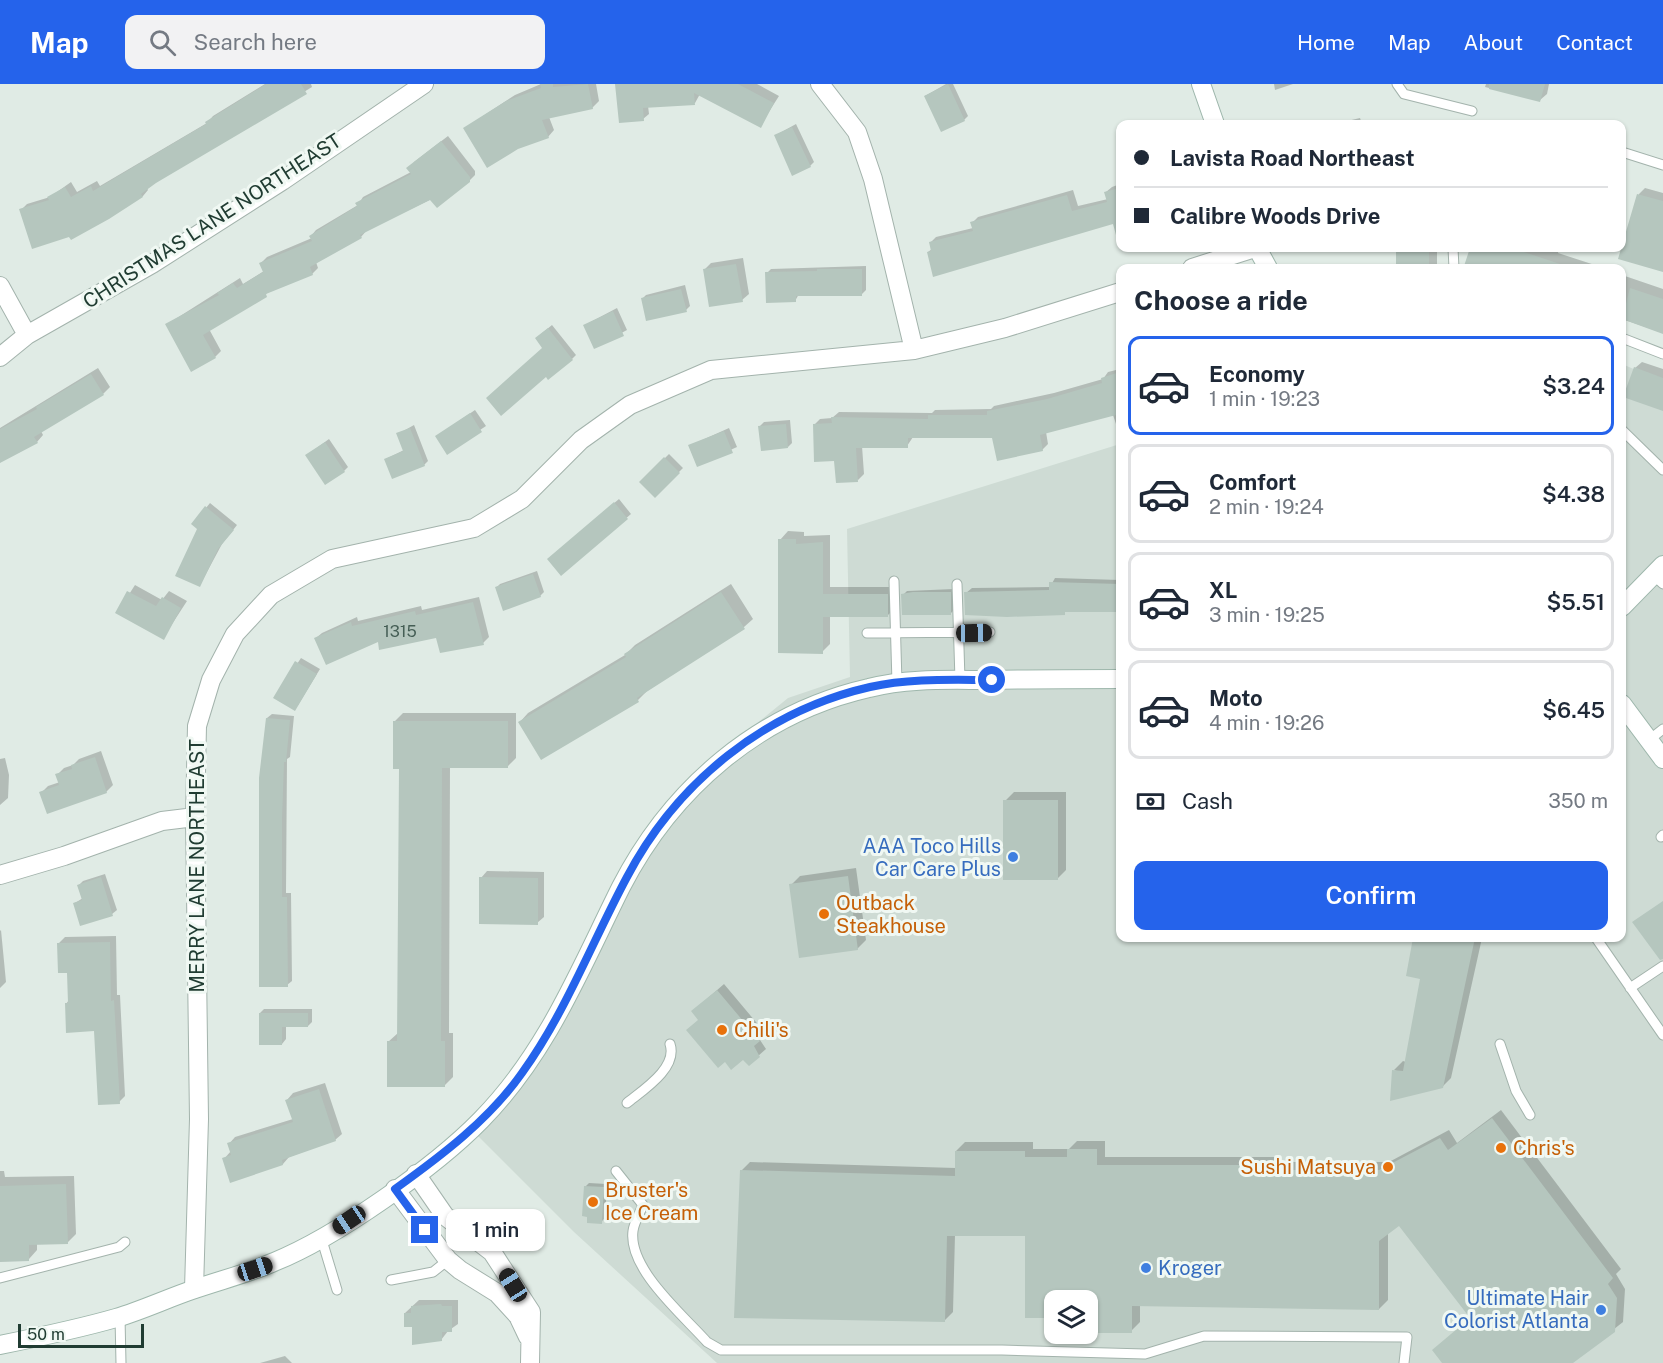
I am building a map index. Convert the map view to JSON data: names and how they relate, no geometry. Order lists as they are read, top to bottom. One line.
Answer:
{"streets":{"street":["CHRISTMAS LANE NORTHEAST","MERRY LANE NORTHEAST"]},"places":["AAA Toco Hills Car Care Plus","Outback Steakhouse","Chili's","Chris's","Sushi Matsuya","Bruster's Ice Cream","Kroger","Ultimate Hair Colorist Atlanta"],"house_numbers":["1315"],"scale_bar":"50 m","page":{"header":"Map","search":"Search here","nav":["Home","Map","About","Contact"],"banner":["Lavista Road Northeast","Calibre Woods Drive"],"heading":"Choose a ride","list":[{"name":"Economy","note":"1 min · 19:23","value":"$3.24"},{"name":"Comfort","note":"2 min · 19:24","value":"$4.38"},{"name":"XL","note":"3 min · 19:25","value":"$5.51"},{"name":"Moto","note":"4 min · 19:26","value":"$6.45"}],"pay":["Cash","350 m"],"buttons":"Confirm","bubble":"1 min","scale":"50 m"}}
